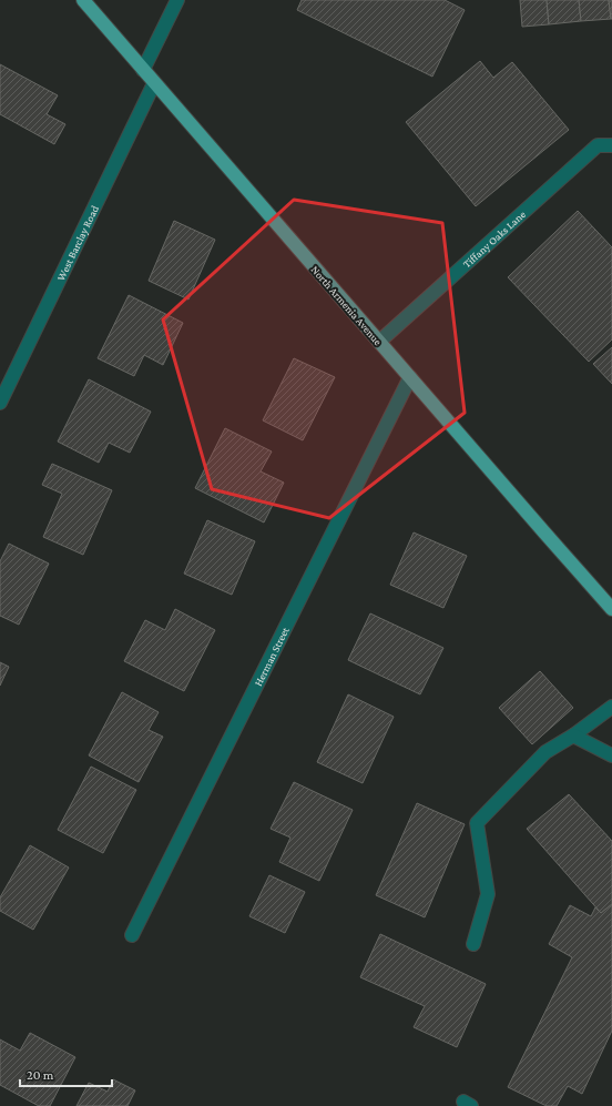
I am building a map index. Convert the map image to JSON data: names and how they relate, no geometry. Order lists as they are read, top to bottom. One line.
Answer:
{"streets":{"main road":["North Armenia Avenue"],"street":["Tiffany Oaks Lane","West Barclay Road","Herman Street"]},"crossings":[["Tiffany Oaks Lane","North Armenia Avenue"],["West Barclay Road","North Armenia Avenue"],["North Armenia Avenue","Herman Street"]],"scale_bar":"20 m"}
